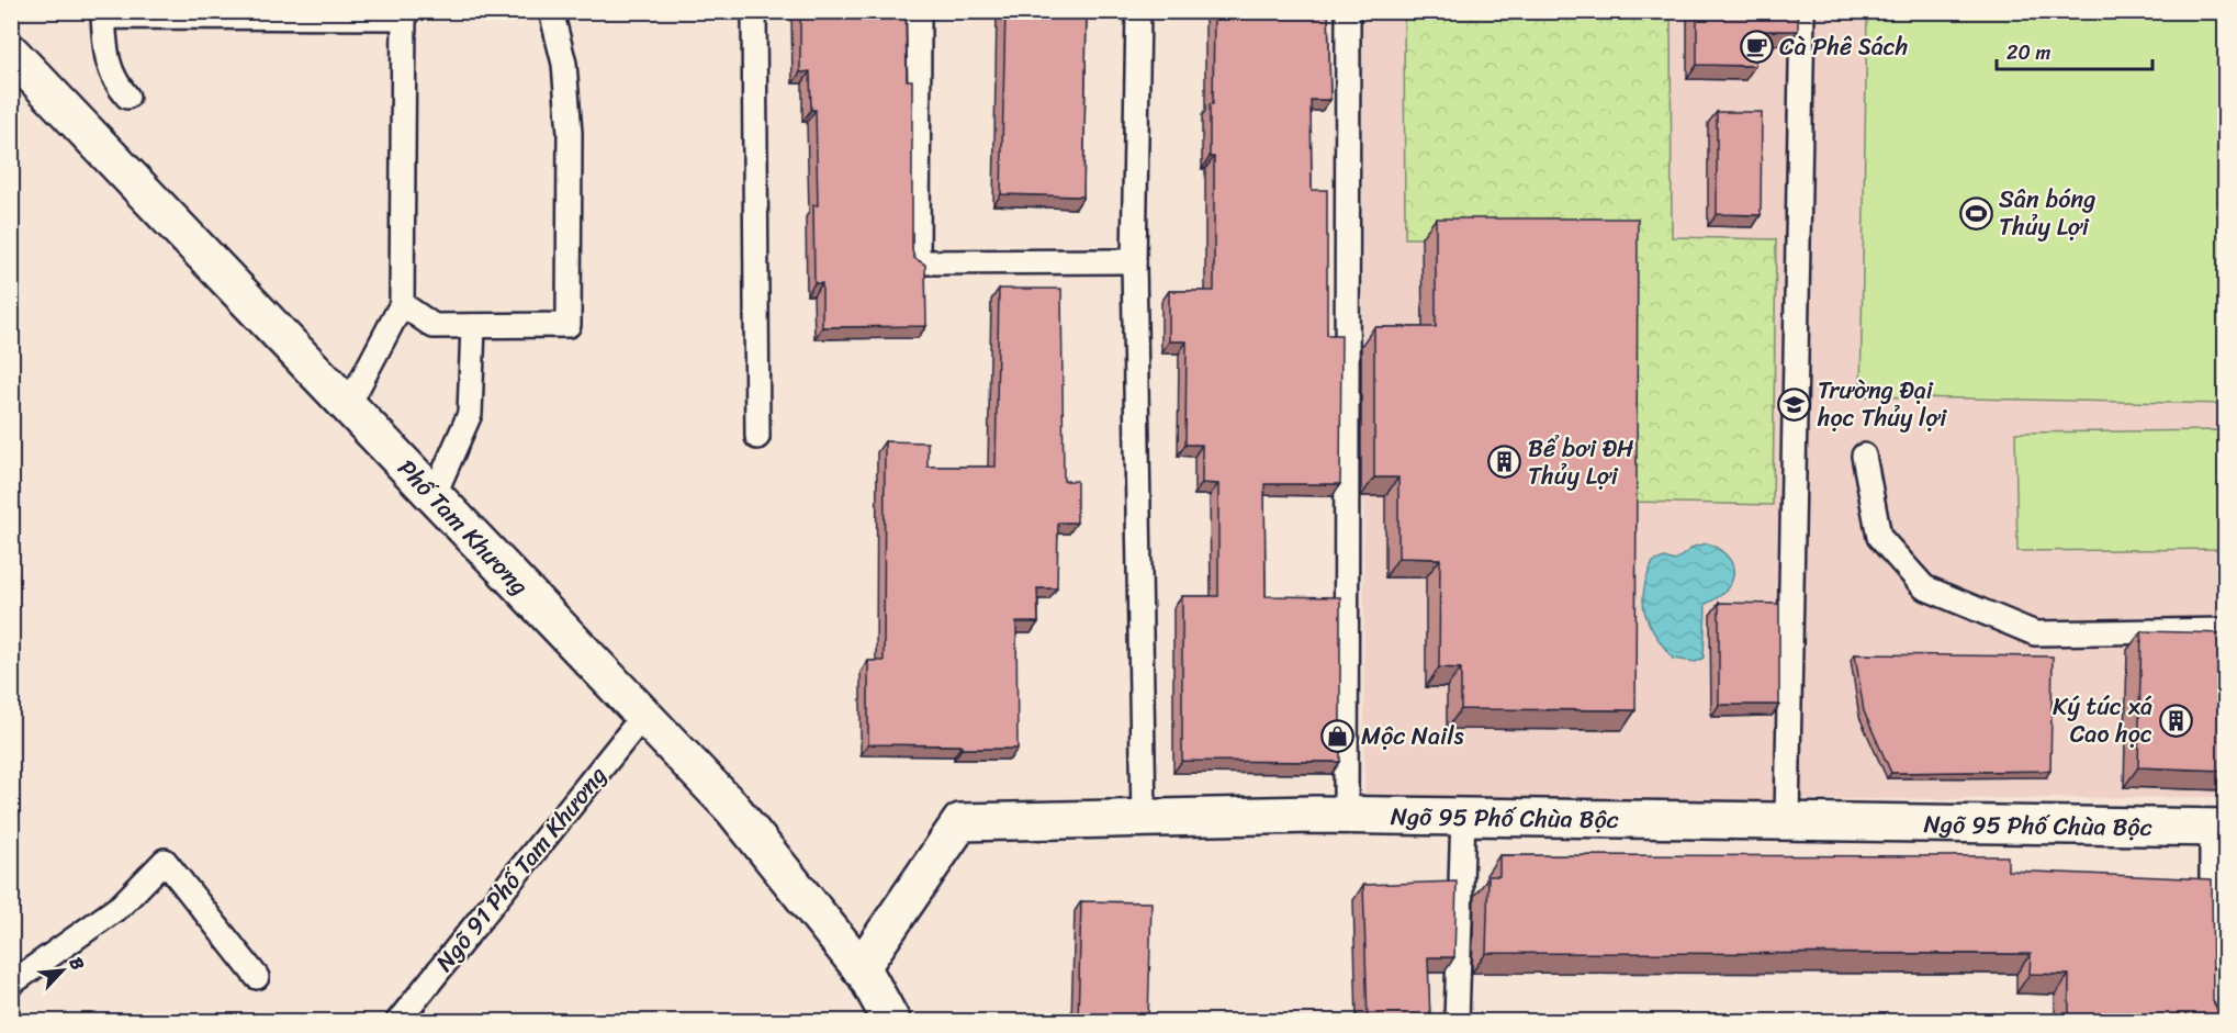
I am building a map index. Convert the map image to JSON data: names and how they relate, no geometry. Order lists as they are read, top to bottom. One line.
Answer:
{"streets":{"street":["Phố Tam Khương","Ngõ 95 Phố Chùa Bộc"],"lane":["Ngõ 91 Phố Tam Khương"]},"crossings":[["Phố Tam Khương","Ngõ 95 Phố Chùa Bộc"],["Phố Tam Khương","Ngõ 91 Phố Tam Khương"]],"places":{"cafe":["Cà Phê Sách"],"sports":["Sân bóng Thủy Lợi"],"school or university":["Trường Đại học Thủy lợi"],"building":["Bể bơi ĐH Thủy Lợi","Ký túc xá Cao học"],"shop":["Mộc Nails"]},"scale_bar":"20 m","north":"top right"}
